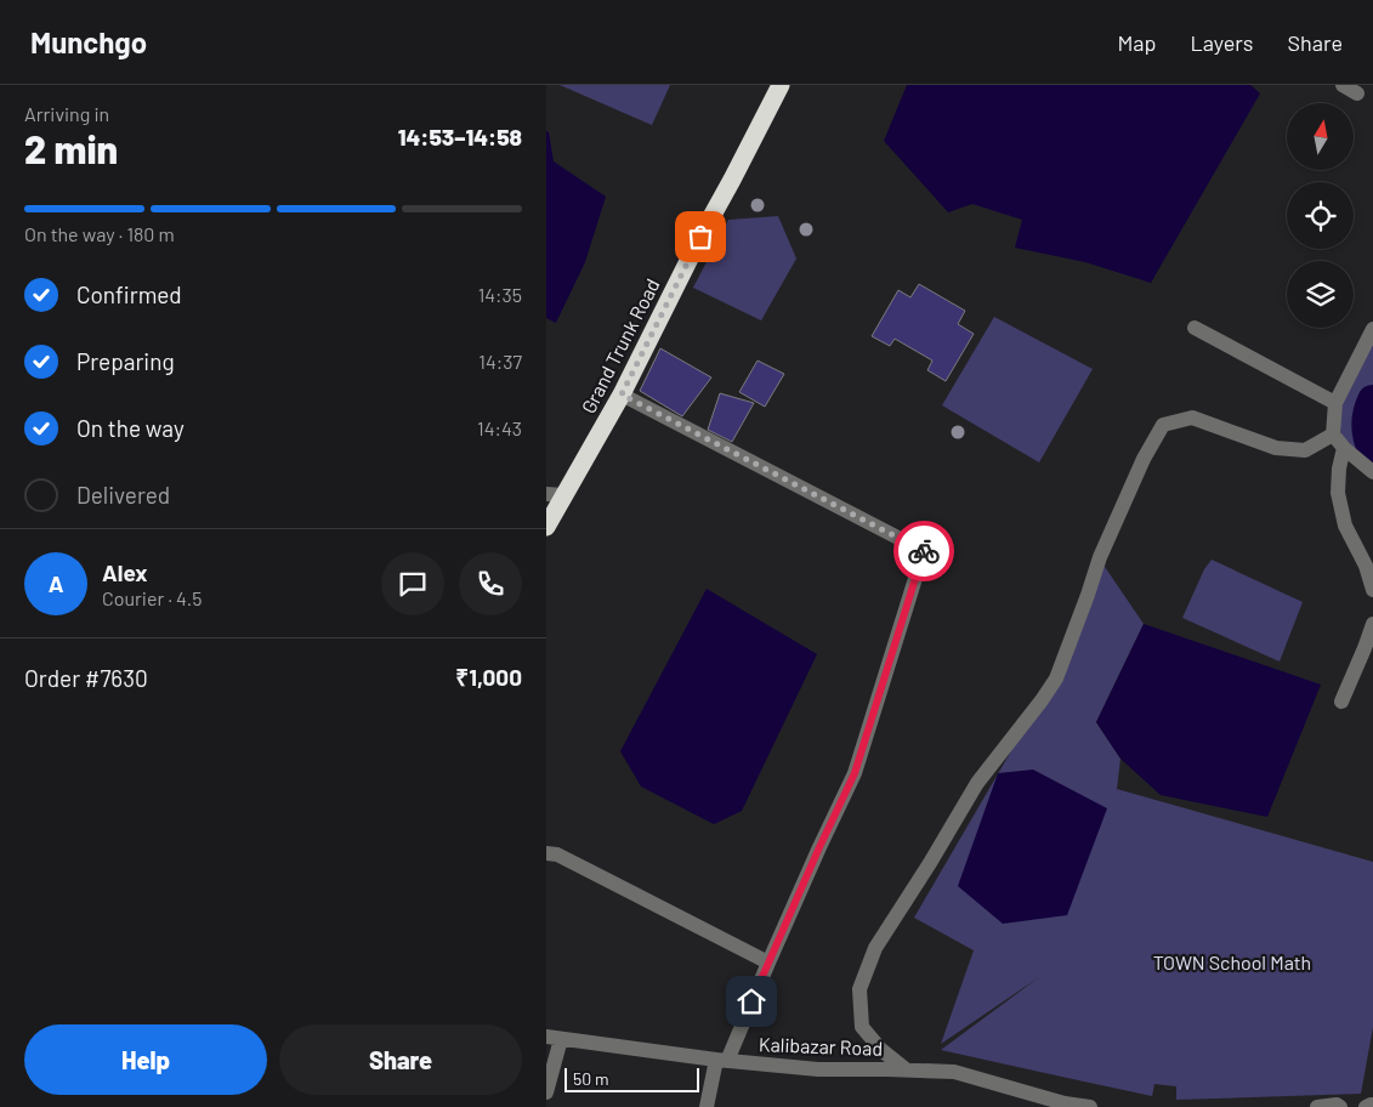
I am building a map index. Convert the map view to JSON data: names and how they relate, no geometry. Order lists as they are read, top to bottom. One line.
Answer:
{"streets":{"highway":["Grand Trunk Road"],"street":["Kalibazar Road"]},"parks":["TOWN School Math"],"scale_bar":"50 m","north":"top","page":{"header":"Munchgo","nav":["Map","Layers","Share"],"heading":["2 min","Arriving in","14:53–14:58"],"panel":["Alex","Courier · 4.5","Order #7630","₹1,000"],"bar":"On the way · 180 m","list":[["Confirmed","14:35"],["Preparing","14:37"],["On the way","14:43"],"Delivered"],"round":"A","buttons":["Help","Share"],"scale":"50 m"}}
